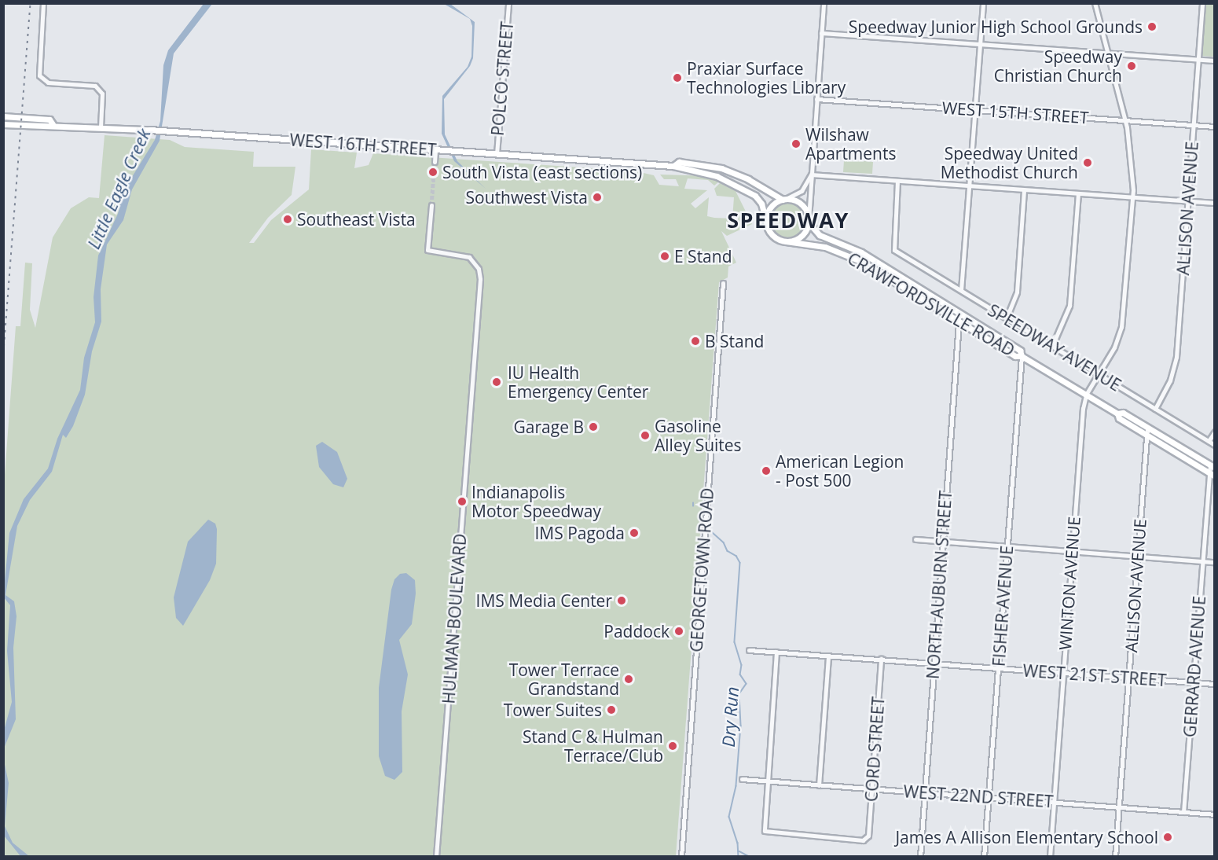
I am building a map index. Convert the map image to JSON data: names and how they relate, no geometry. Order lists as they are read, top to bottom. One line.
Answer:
{"streets":{"main road":["WEST 16TH STREET","CRAWFORDSVILLE ROAD"],"street":["POLCO STREET","WEST 15TH STREET","ALLISON AVENUE","SPEEDWAY AVENUE","GEORGETOWN ROAD","WINTON AVENUE","NORTH AUBURN STREET","FISHER AVENUE","HULMAN BOULEVARD","GERRARD AVENUE","WEST 21ST STREET","CORD STREET","WEST 22ND STREET"]},"crossings":[["POLCO STREET","WEST 16TH STREET"],["WEST 15TH STREET","ALLISON AVENUE"],["WEST 16TH STREET","CRAWFORDSVILLE ROAD"],["ALLISON AVENUE","CRAWFORDSVILLE ROAD"],["ALLISON AVENUE","SPEEDWAY AVENUE"],["ALLISON AVENUE","WEST 21ST STREET"],["ALLISON AVENUE","WEST 22ND STREET"],["CRAWFORDSVILLE ROAD","WINTON AVENUE"],["CRAWFORDSVILLE ROAD","NORTH AUBURN STREET"],["CRAWFORDSVILLE ROAD","FISHER AVENUE"],["CRAWFORDSVILLE ROAD","GERRARD AVENUE"],["WINTON AVENUE","WEST 21ST STREET"],["WINTON AVENUE","WEST 22ND STREET"],["NORTH AUBURN STREET","WEST 21ST STREET"],["NORTH AUBURN STREET","WEST 22ND STREET"],["FISHER AVENUE","WEST 21ST STREET"],["FISHER AVENUE","WEST 22ND STREET"],["GERRARD AVENUE","WEST 21ST STREET"],["GERRARD AVENUE","WEST 22ND STREET"],["WEST 21ST STREET","CORD STREET"],["CORD STREET","WEST 22ND STREET"]],"districts":["SPEEDWAY"],"water":["Little Eagle Creek","Dry Run"],"places":["Speedway Junior High School Grounds","Speedway Christian Church","Praxiar Surface Technologies Library","Wilshaw Apartments","Speedway United Methodist Church","South Vista (east sections)","Southwest Vista","Southeast Vista","E Stand","B Stand","IU Health Emergency Center","Garage B","Gasoline Alley Suites","American Legion - Post 500","Indianapolis Motor Speedway","IMS Pagoda","IMS Media Center","Paddock","Tower Terrace Grandstand","Tower Suites","Stand C & Hulman Terrace/Club","James A Allison Elementary School"]}
